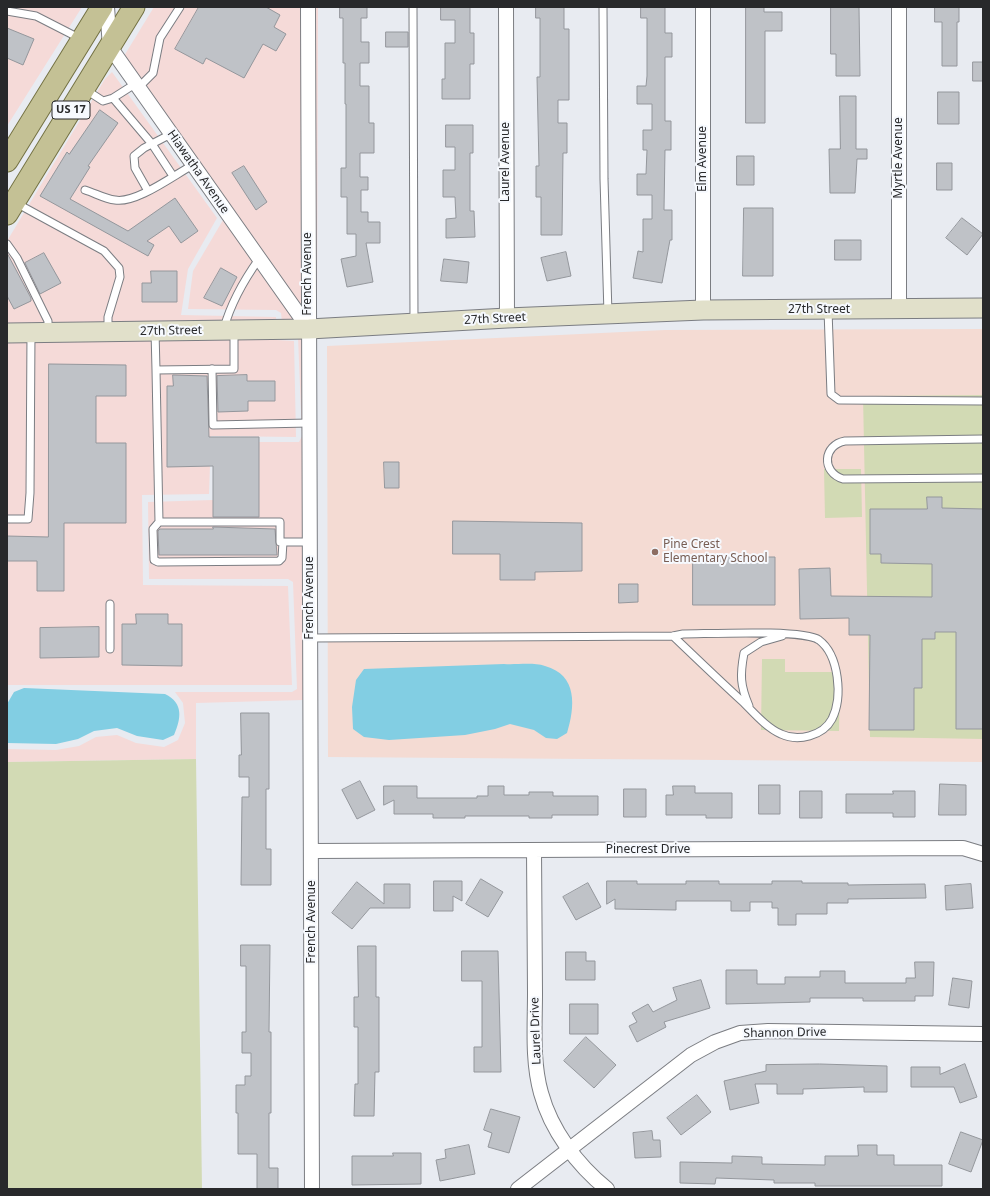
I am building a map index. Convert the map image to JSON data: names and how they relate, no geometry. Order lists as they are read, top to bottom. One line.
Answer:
{"streets":{"main road":["US 17","27th Street"],"street":["Myrtle Avenue","Elm Avenue","Laurel Avenue","Hiawatha Avenue","French Avenue","Pinecrest Drive","Laurel Drive","Shannon Drive"]},"crossings":[["US 17","Hiawatha Avenue"],["Myrtle Avenue","27th Street"],["Elm Avenue","27th Street"],["Laurel Avenue","27th Street"],["Hiawatha Avenue","French Avenue"],["Hiawatha Avenue","27th Street"],["French Avenue","27th Street"],["French Avenue","Pinecrest Drive"],["Pinecrest Drive","Laurel Drive"],["Laurel Drive","Shannon Drive"]],"places":["Pine Crest Elementary School"]}
